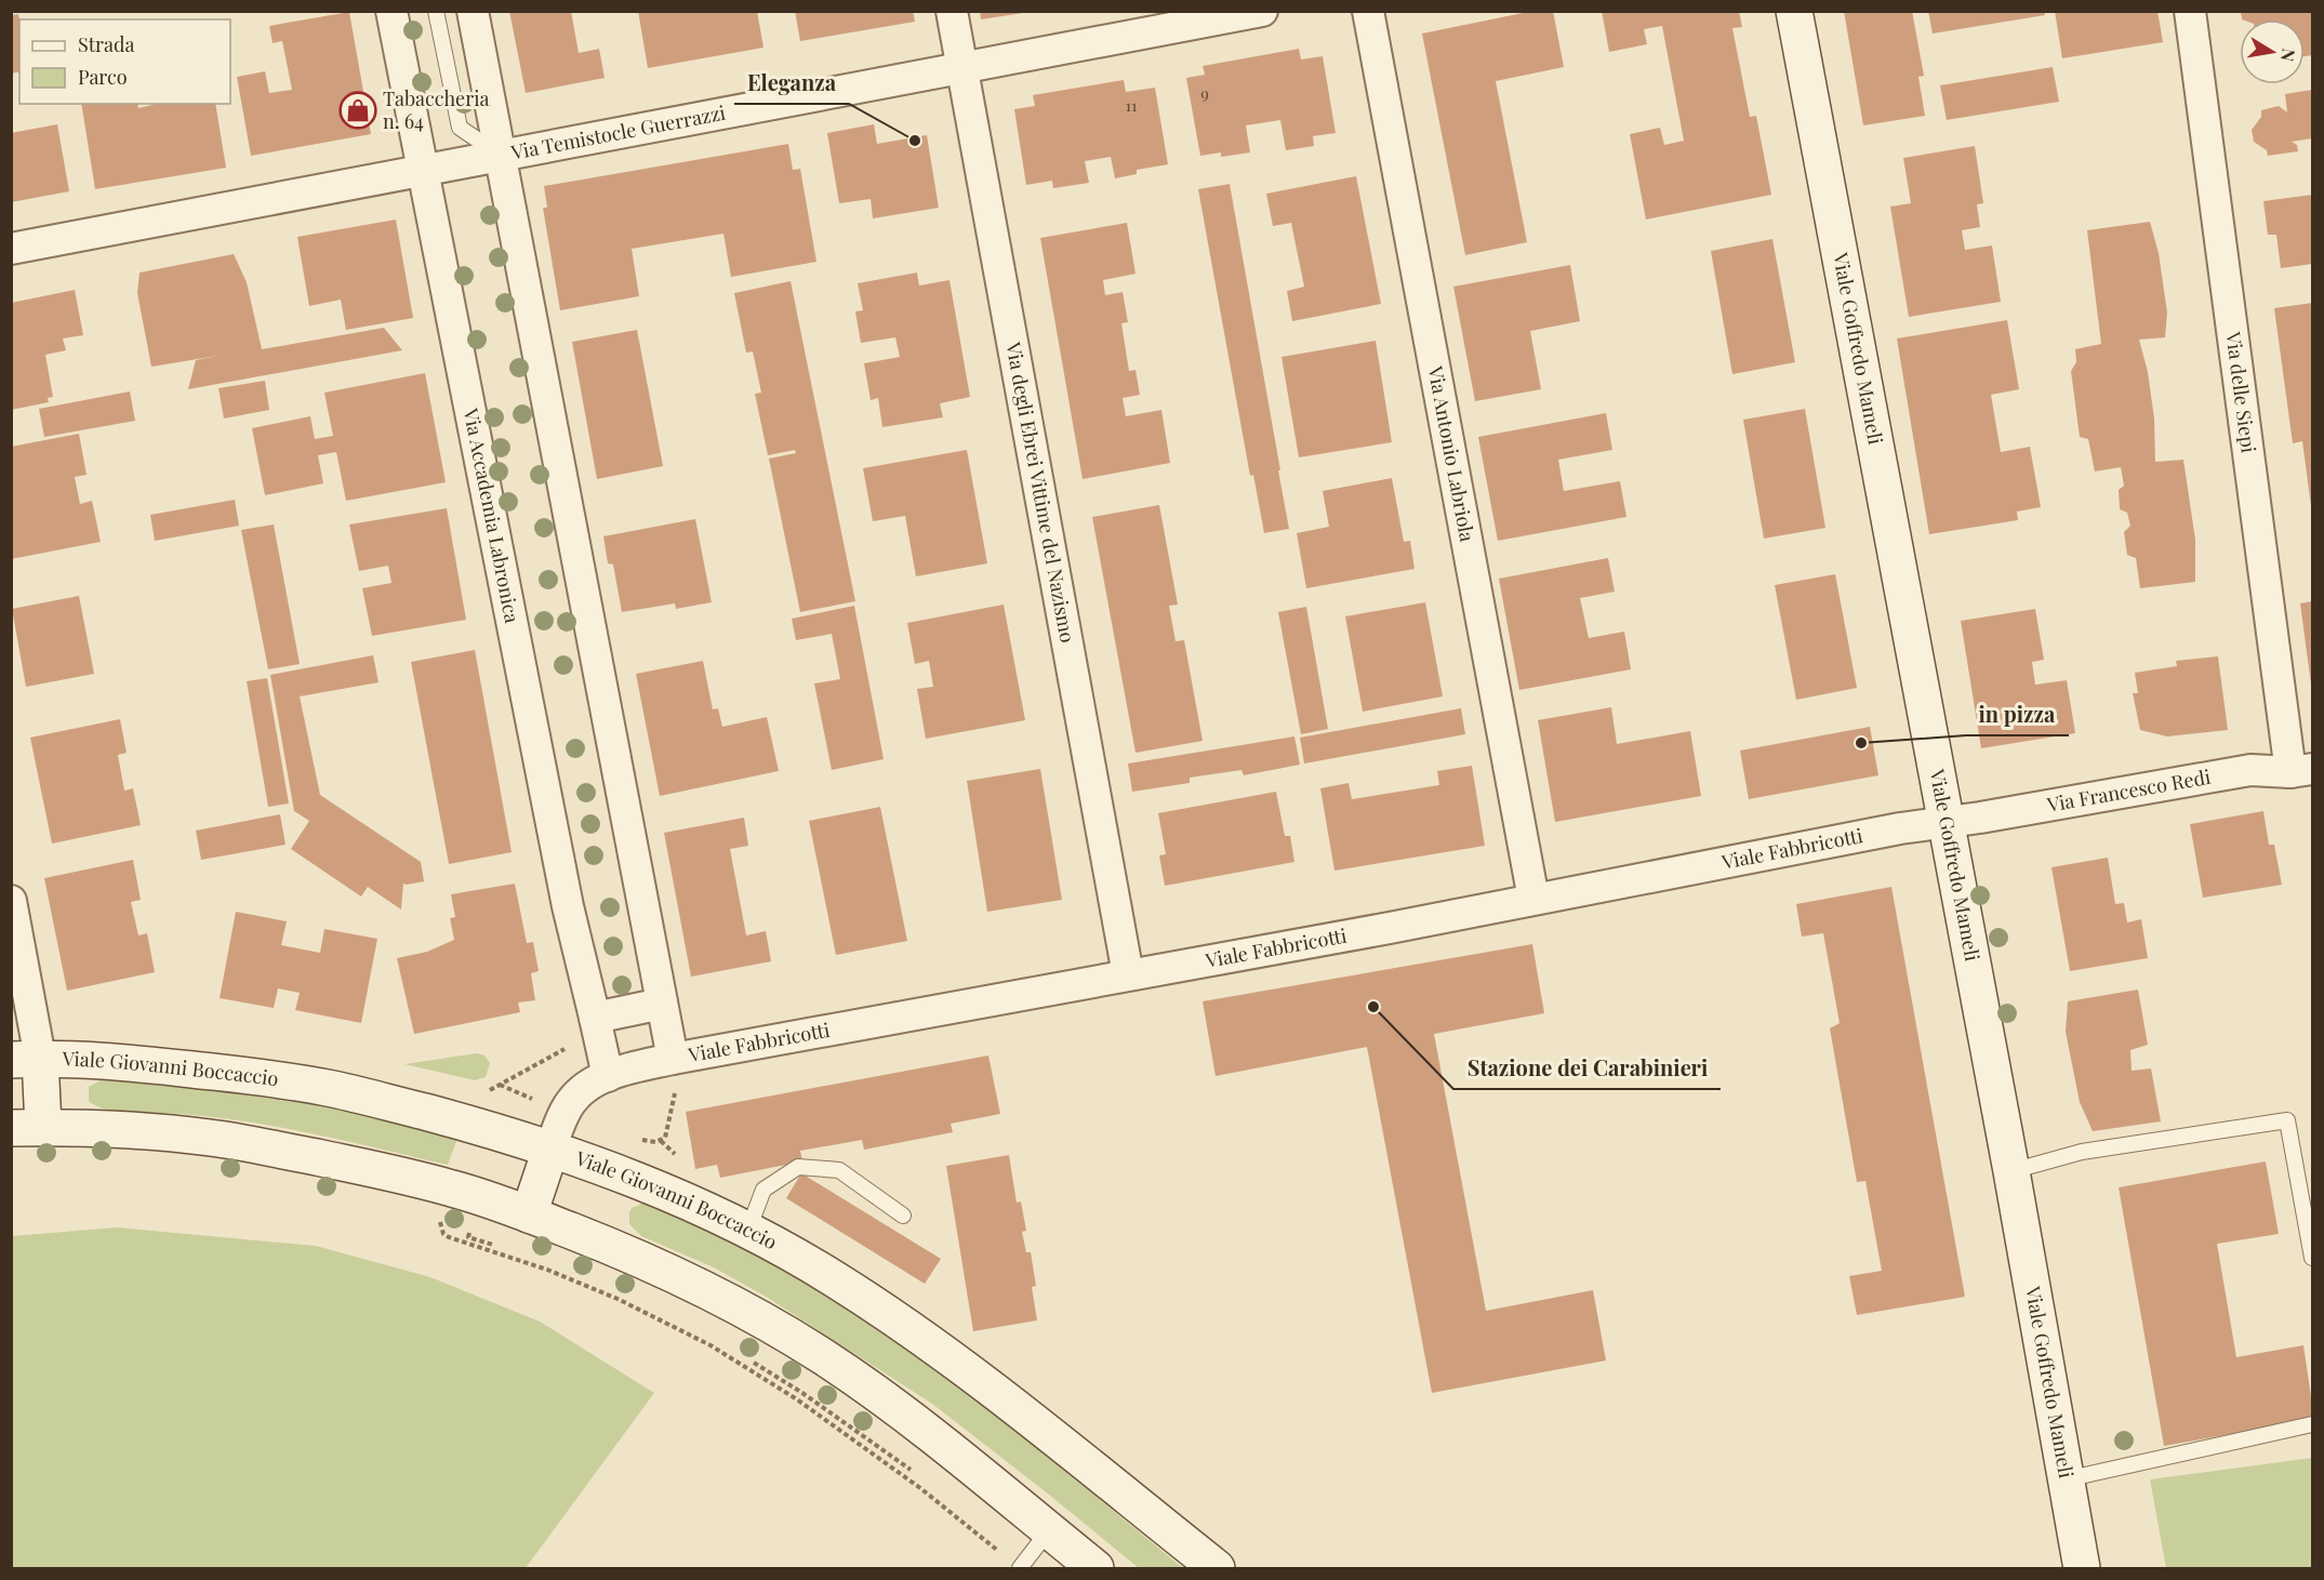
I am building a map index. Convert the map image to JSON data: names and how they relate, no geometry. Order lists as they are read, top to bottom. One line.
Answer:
{"streets":{"main road":["Viale Goffredo Mameli","Viale Giovanni Boccaccio"],"street":["Via Temistocle Guerrazzi","Via delle Siepi","Via Antonio Labriola","Via degli Ebrei Vittime del Nazismo","Via Accademia Labronica","Via Francesco Redi","Viale Fabbricotti"]},"crossings":[["Via Temistocle Guerrazzi","Via degli Ebrei Vittime del Nazismo"],["Via Temistocle Guerrazzi","Via Accademia Labronica"],["Viale Goffredo Mameli","Via Francesco Redi"],["Viale Goffredo Mameli","Viale Fabbricotti"],["Via delle Siepi","Via Francesco Redi"],["Via Antonio Labriola","Viale Fabbricotti"],["Via degli Ebrei Vittime del Nazismo","Viale Fabbricotti"],["Via Accademia Labronica","Viale Fabbricotti"],["Via Francesco Redi","Viale Fabbricotti"],["Viale Fabbricotti","Viale Giovanni Boccaccio"]],"places":{"shop":["Tabaccheria n. 64"],"other":["Eleganza","in pizza","Stazione dei Carabinieri"]},"house_numbers":["9","11"],"legend":["Strada","Parco"],"north":"right"}
